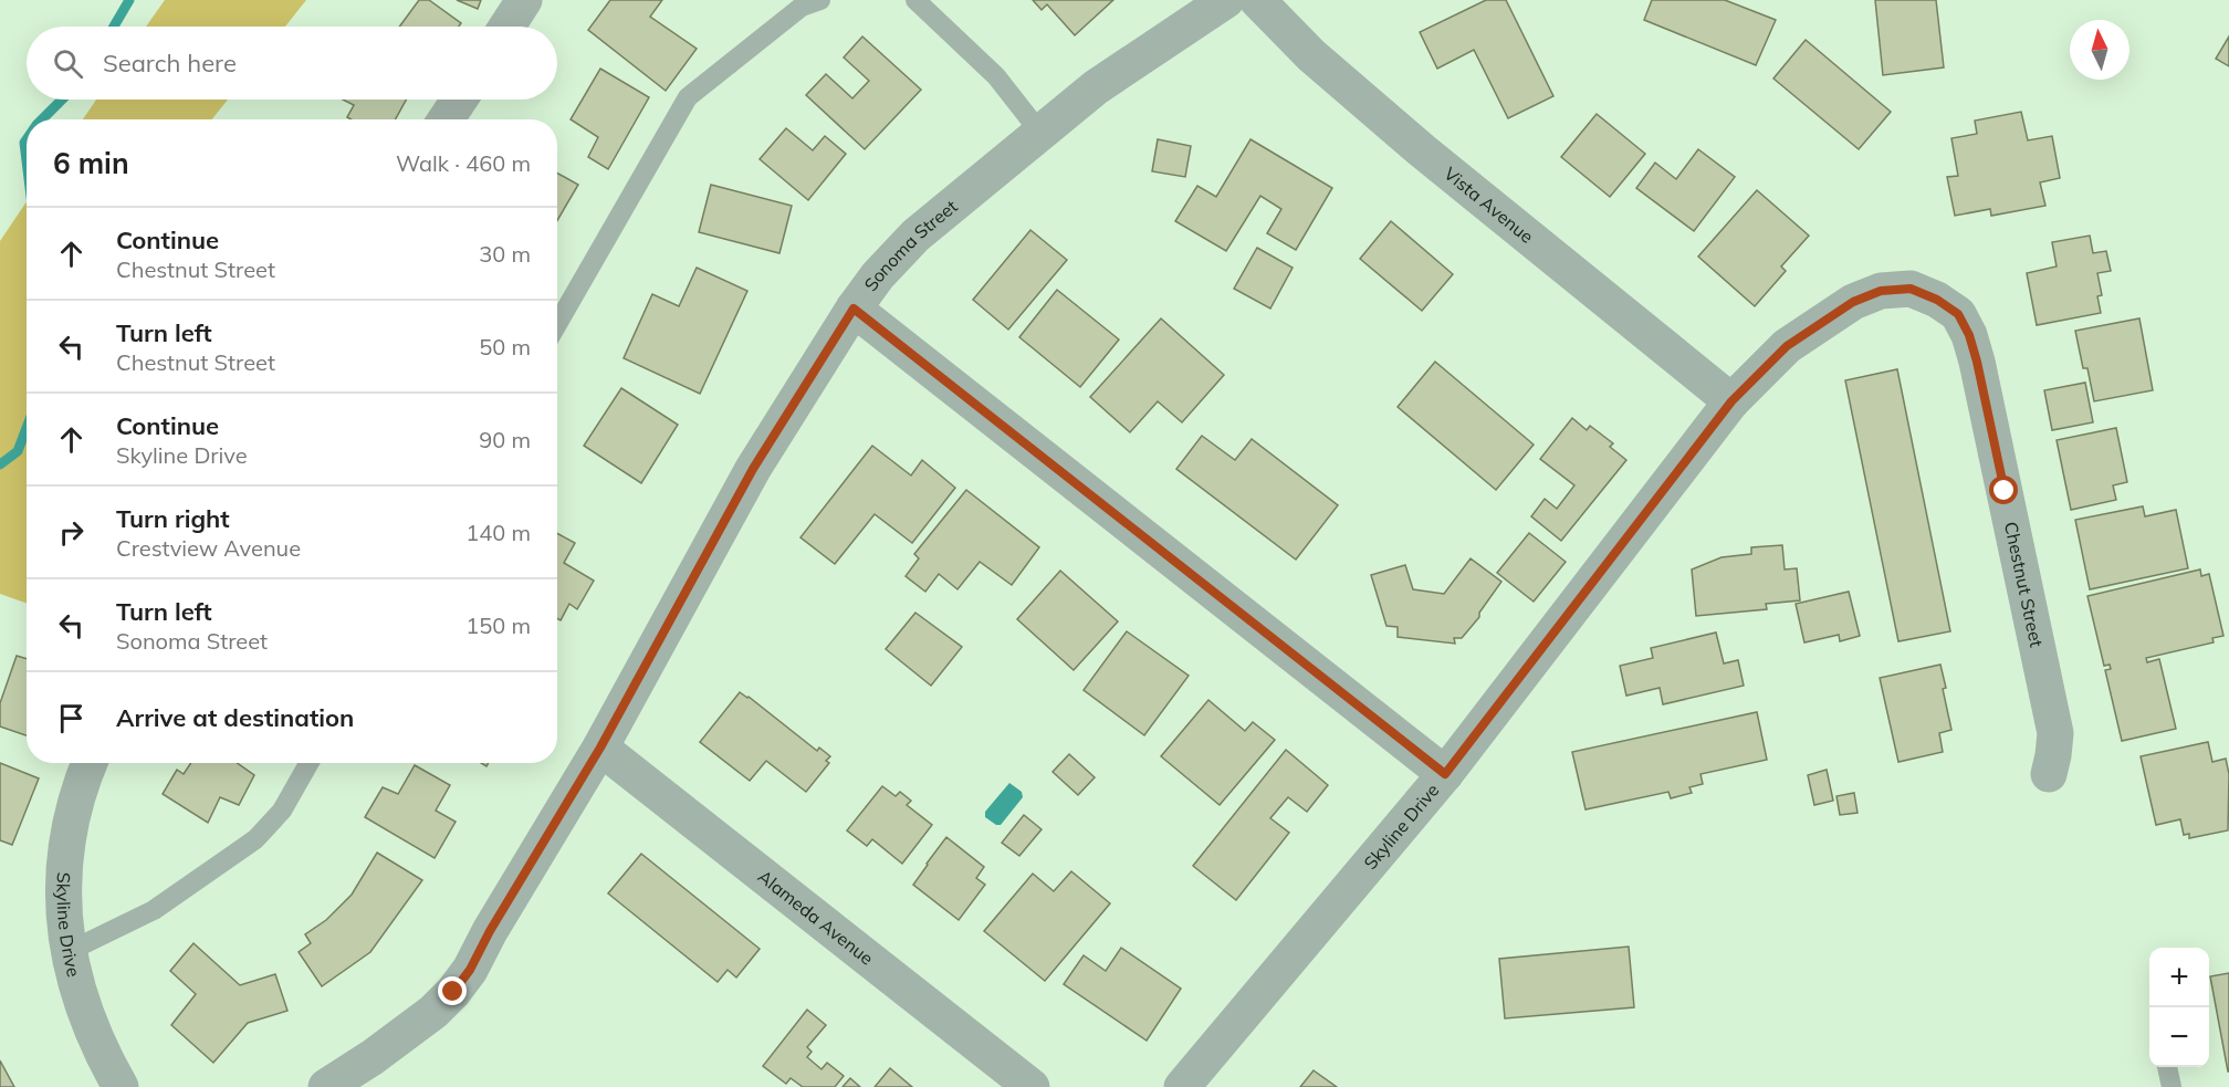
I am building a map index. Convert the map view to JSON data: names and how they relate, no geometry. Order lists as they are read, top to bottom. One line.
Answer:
{"streets":{"street":["Vista Avenue","Sonoma Street","Chestnut Street","Skyline Drive","Alameda Avenue"]},"crossings":[["Vista Avenue","Chestnut Street"],["Vista Avenue","Skyline Drive"],["Sonoma Street","Alameda Avenue"],["Chestnut Street","Skyline Drive"]],"north":"top","page":{"search":"Search here","heading":["6 min","Walk · 460 m"],"list":[["Continue","Chestnut Street","30 m"],["Turn left","Chestnut Street","50 m"],["Continue","Skyline Drive","90 m"],["Turn right","Crestview Avenue","140 m"],["Turn left","Sonoma Street","150 m"],"Arrive at destination"],"map_buttons":["+","−"]}}
